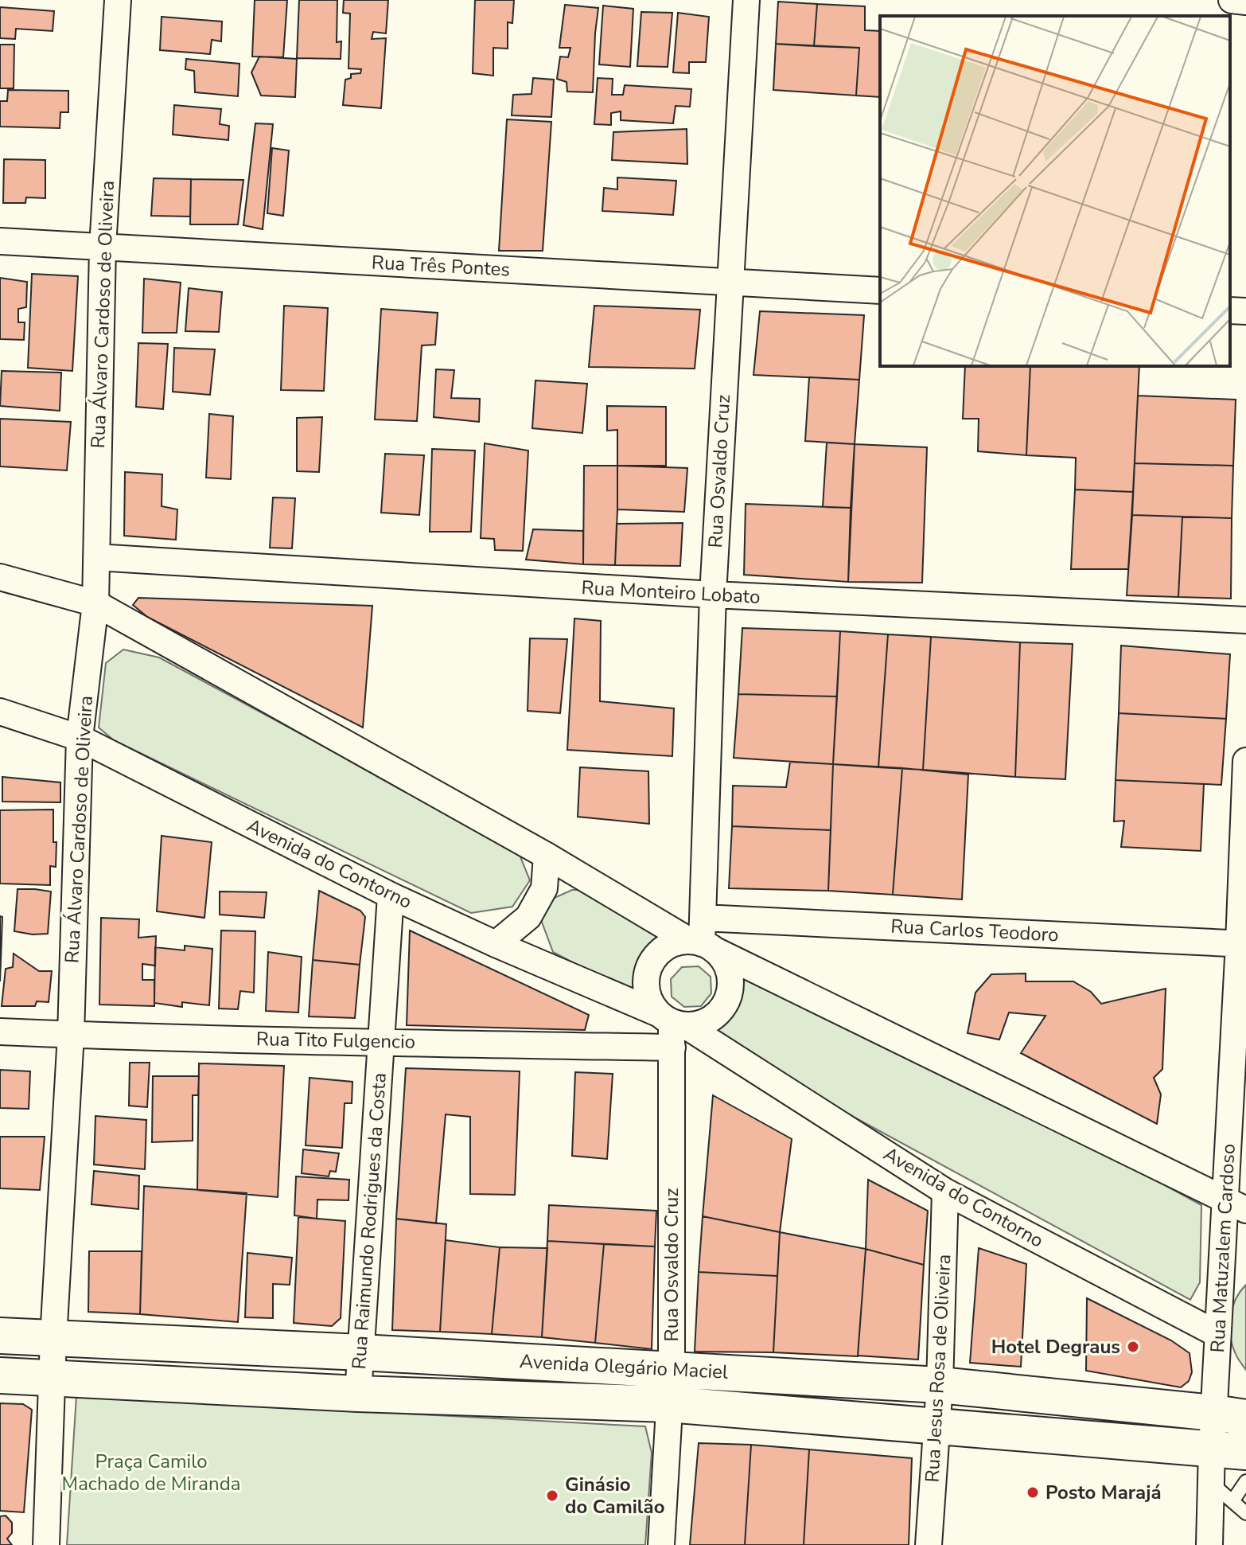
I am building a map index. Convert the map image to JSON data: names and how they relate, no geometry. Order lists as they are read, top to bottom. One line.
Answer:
{"streets":{"main road":["Avenida Olegário Maciel"],"street":["Rua Três Pontes","Rua Álvaro Cardoso de Oliveira","Rua Osvaldo Cruz","Rua Monteiro Lobato","Avenida do Contorno","Rua Carlos Teodoro","Rua Tito Fulgencio","Rua Raimundo Rodrigues da Costa","Rua Matuzalem Cardoso","Rua Jesus Rosa de Oliveira"]},"crossings":[["Rua Três Pontes","Rua Álvaro Cardoso de Oliveira"],["Rua Três Pontes","Rua Osvaldo Cruz"],["Rua Álvaro Cardoso de Oliveira","Rua Monteiro Lobato"],["Rua Álvaro Cardoso de Oliveira","Avenida do Contorno"],["Rua Álvaro Cardoso de Oliveira","Rua Tito Fulgencio"],["Rua Álvaro Cardoso de Oliveira","Avenida Olegário Maciel"],["Rua Osvaldo Cruz","Rua Monteiro Lobato"],["Rua Osvaldo Cruz","Avenida do Contorno"],["Rua Osvaldo Cruz","Rua Carlos Teodoro"],["Rua Osvaldo Cruz","Rua Tito Fulgencio"],["Rua Osvaldo Cruz","Avenida Olegário Maciel"],["Avenida do Contorno","Rua Tito Fulgencio"],["Avenida do Contorno","Rua Raimundo Rodrigues da Costa"],["Avenida do Contorno","Rua Matuzalem Cardoso"],["Avenida do Contorno","Rua Jesus Rosa de Oliveira"],["Rua Carlos Teodoro","Rua Matuzalem Cardoso"],["Rua Tito Fulgencio","Rua Raimundo Rodrigues da Costa"],["Rua Raimundo Rodrigues da Costa","Avenida Olegário Maciel"],["Rua Matuzalem Cardoso","Avenida Olegário Maciel"],["Avenida Olegário Maciel","Rua Jesus Rosa de Oliveira"]],"parks":["Praça Camilo Machado de Miranda"],"places":["Hotel Degraus","Posto Marajá","Ginásio do Camilão"]}
